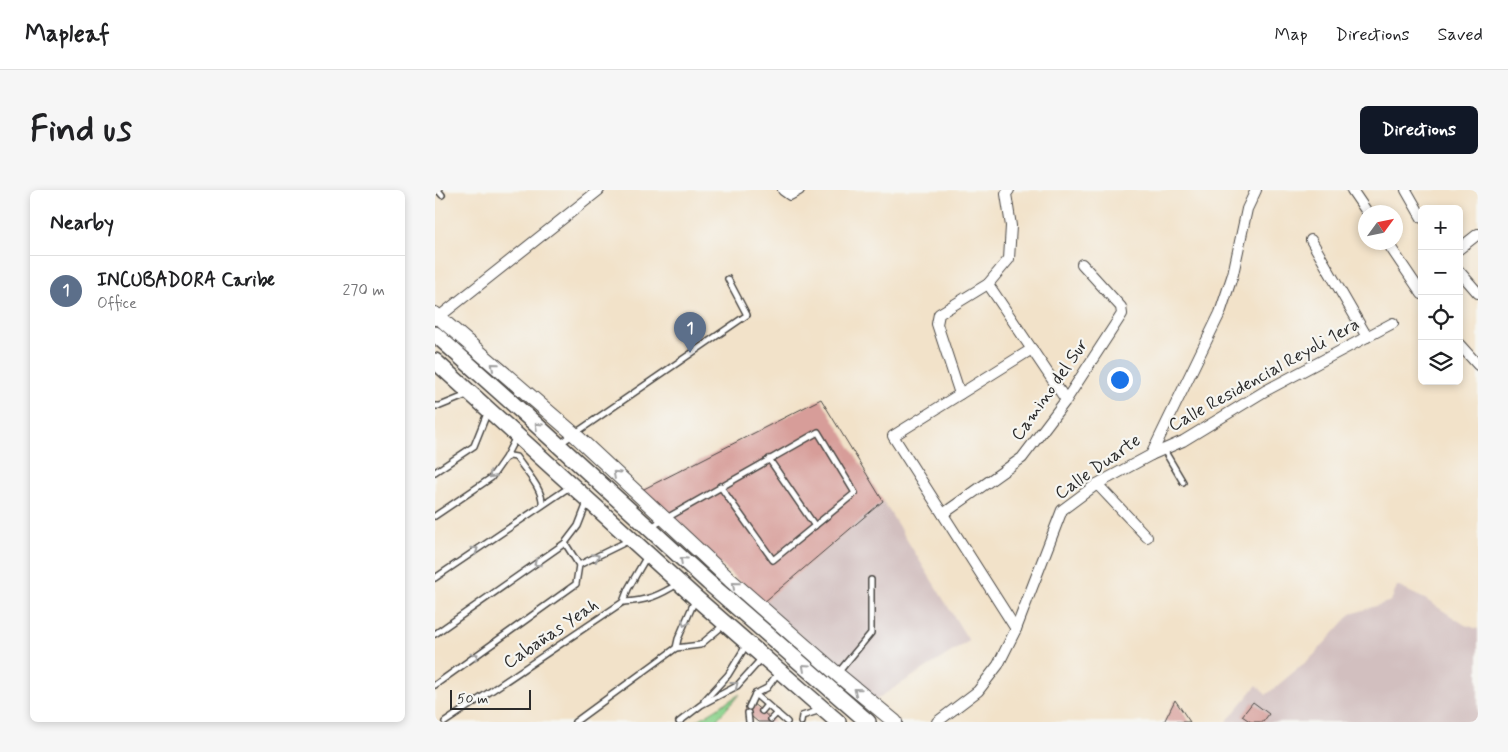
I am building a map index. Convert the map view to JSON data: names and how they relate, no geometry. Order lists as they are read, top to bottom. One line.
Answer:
{"streets":{"street":["Calle Residencial Reyoli 1era","Camino del Sur","Calle Duarte"],"lane":["Cabañas Yeah"]},"crossings":[["Calle Residencial Reyoli 1era","Calle Duarte"]],"scale_bar":"50 m","north":"top right","page":{"header":"Mapleaf","nav":["Map","Directions","Saved"],"buttons":"Directions","title":"Find us","heading":"Nearby","map_buttons":["+","−"],"list":[{"mark":"1","name":"INCUBADORA Caribe","note":"Office","value":"270 m"}],"pins":"1","scale":"50 m"}}
